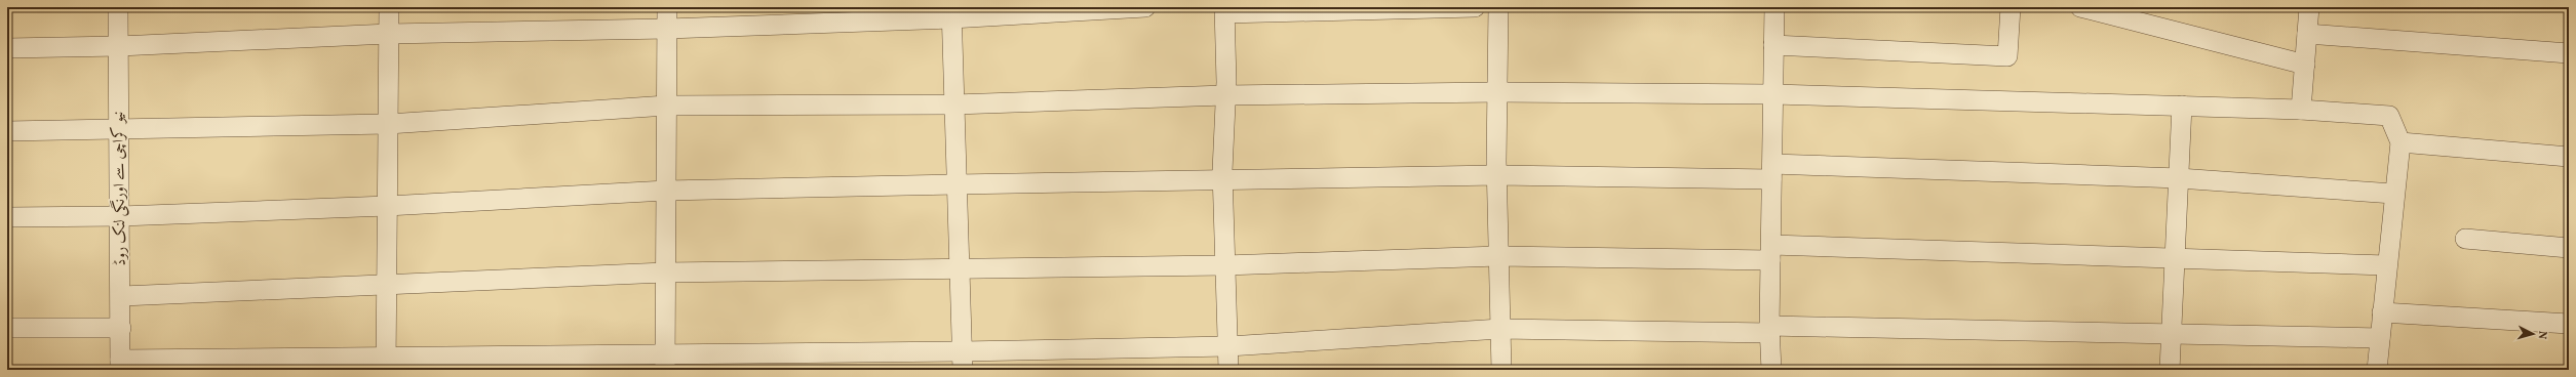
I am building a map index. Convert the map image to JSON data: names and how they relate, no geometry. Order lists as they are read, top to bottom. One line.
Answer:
{"streets":{"street":["نیو کراچی سے اورنگی لنک روڈ"]},"north":"right"}
